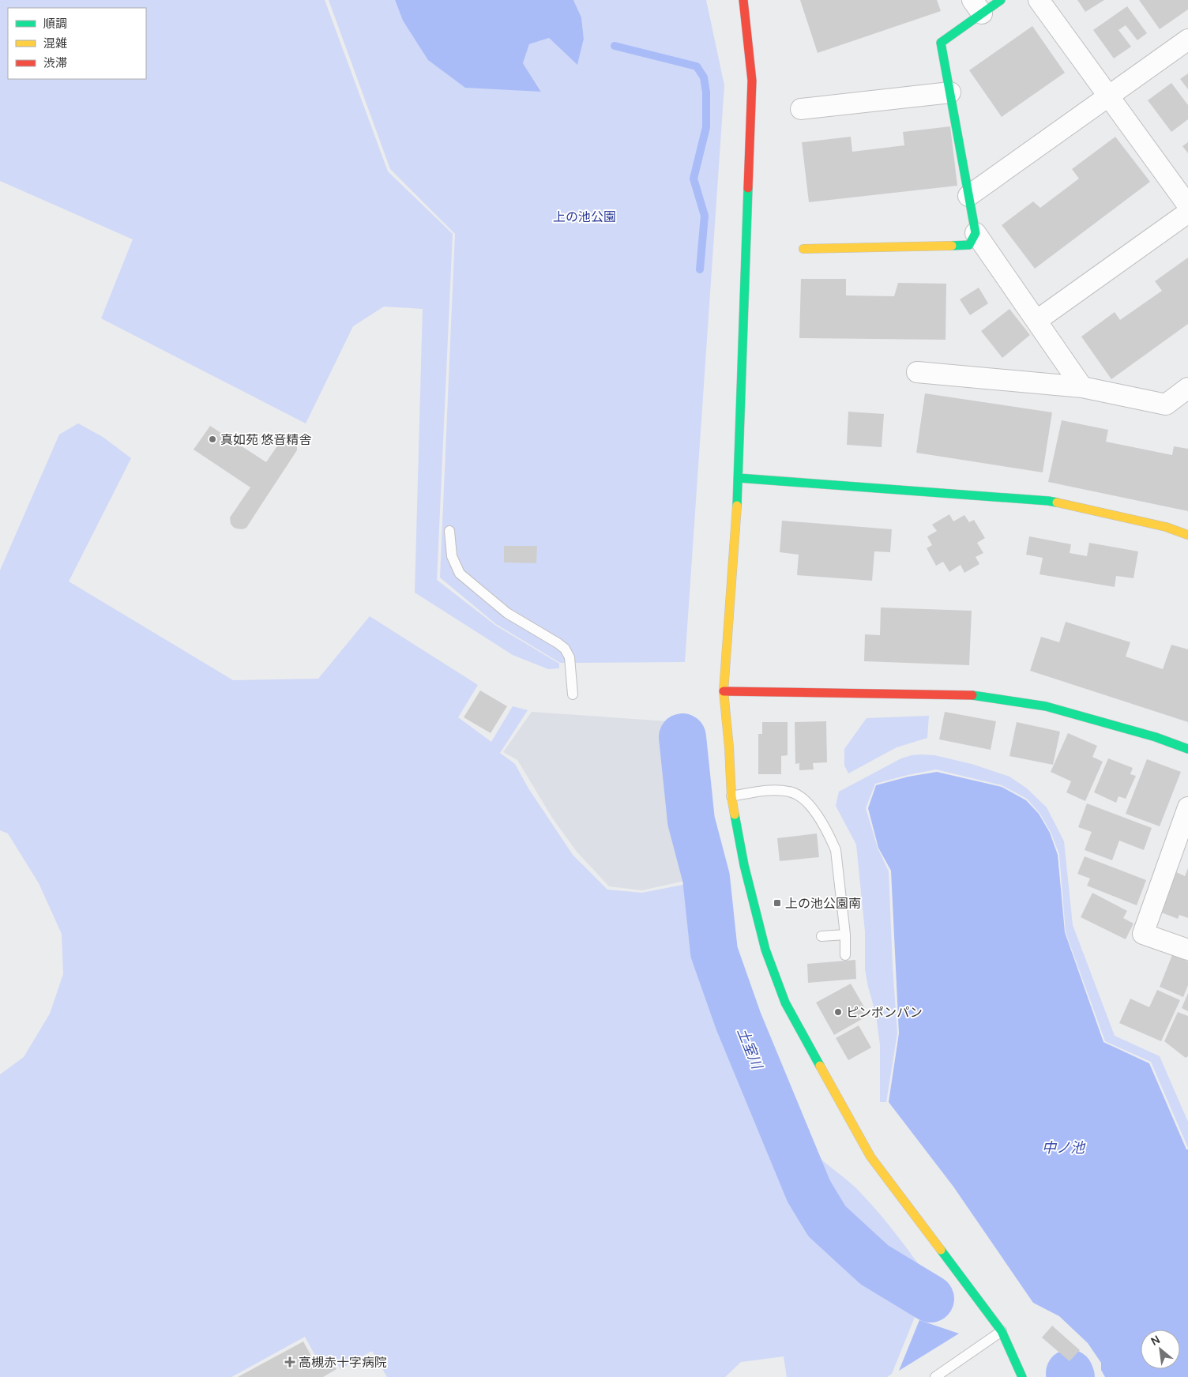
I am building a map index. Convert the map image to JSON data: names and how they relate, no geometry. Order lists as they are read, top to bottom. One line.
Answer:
{"water":["土室川","中ノ池"],"parks":["上の池公園"],"places":{"other":["真如苑 悠音精舎","ピンポンパン"],"transit":["上の池公園南"],"health":["高槻赤十字病院"]},"legend":["順調","混雑","渋滞"],"north":"top left"}
